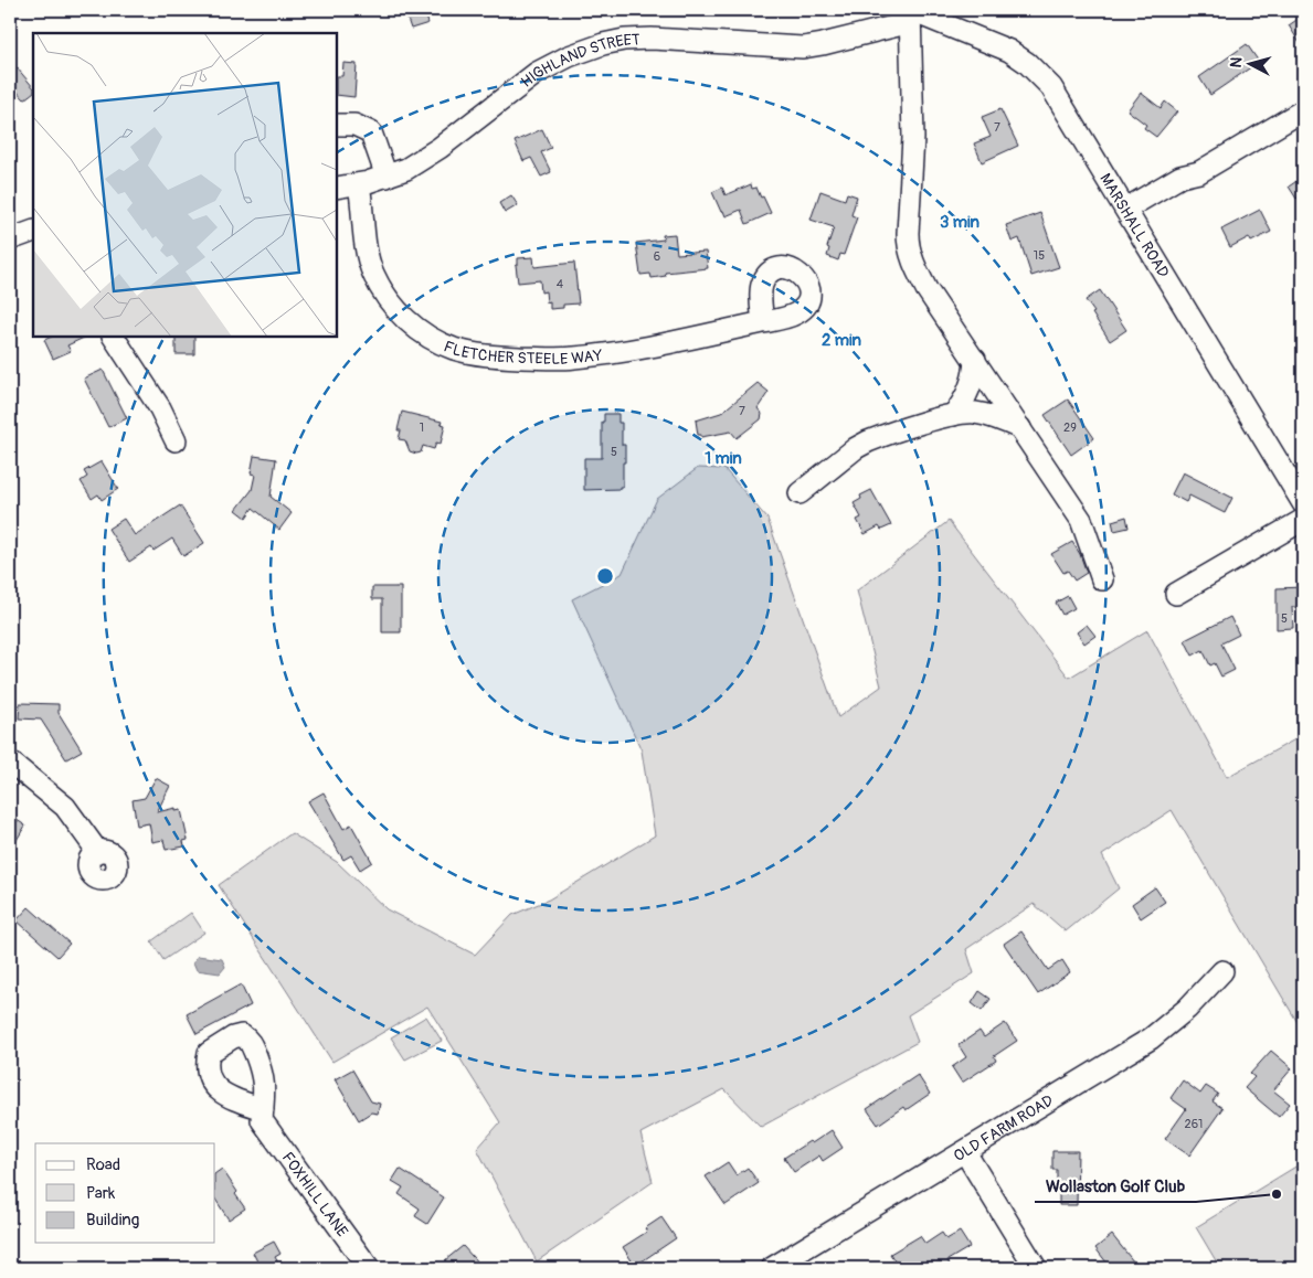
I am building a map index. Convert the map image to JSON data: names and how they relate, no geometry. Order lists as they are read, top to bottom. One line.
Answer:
{"streets":{"street":["HIGHLAND STREET","MARSHALL ROAD","FLETCHER STEELE WAY","OLD FARM ROAD","FOXHILL LANE"]},"crossings":[["HIGHLAND STREET","MARSHALL ROAD"],["HIGHLAND STREET","FLETCHER STEELE WAY"]],"places":["Wollaston Golf Club"],"house_numbers":["7","15","6","4","7","1","29","5","5","261"],"legend":["Road","Park","Building"],"north":"left","rings":["3 min","2 min","1 min"]}
